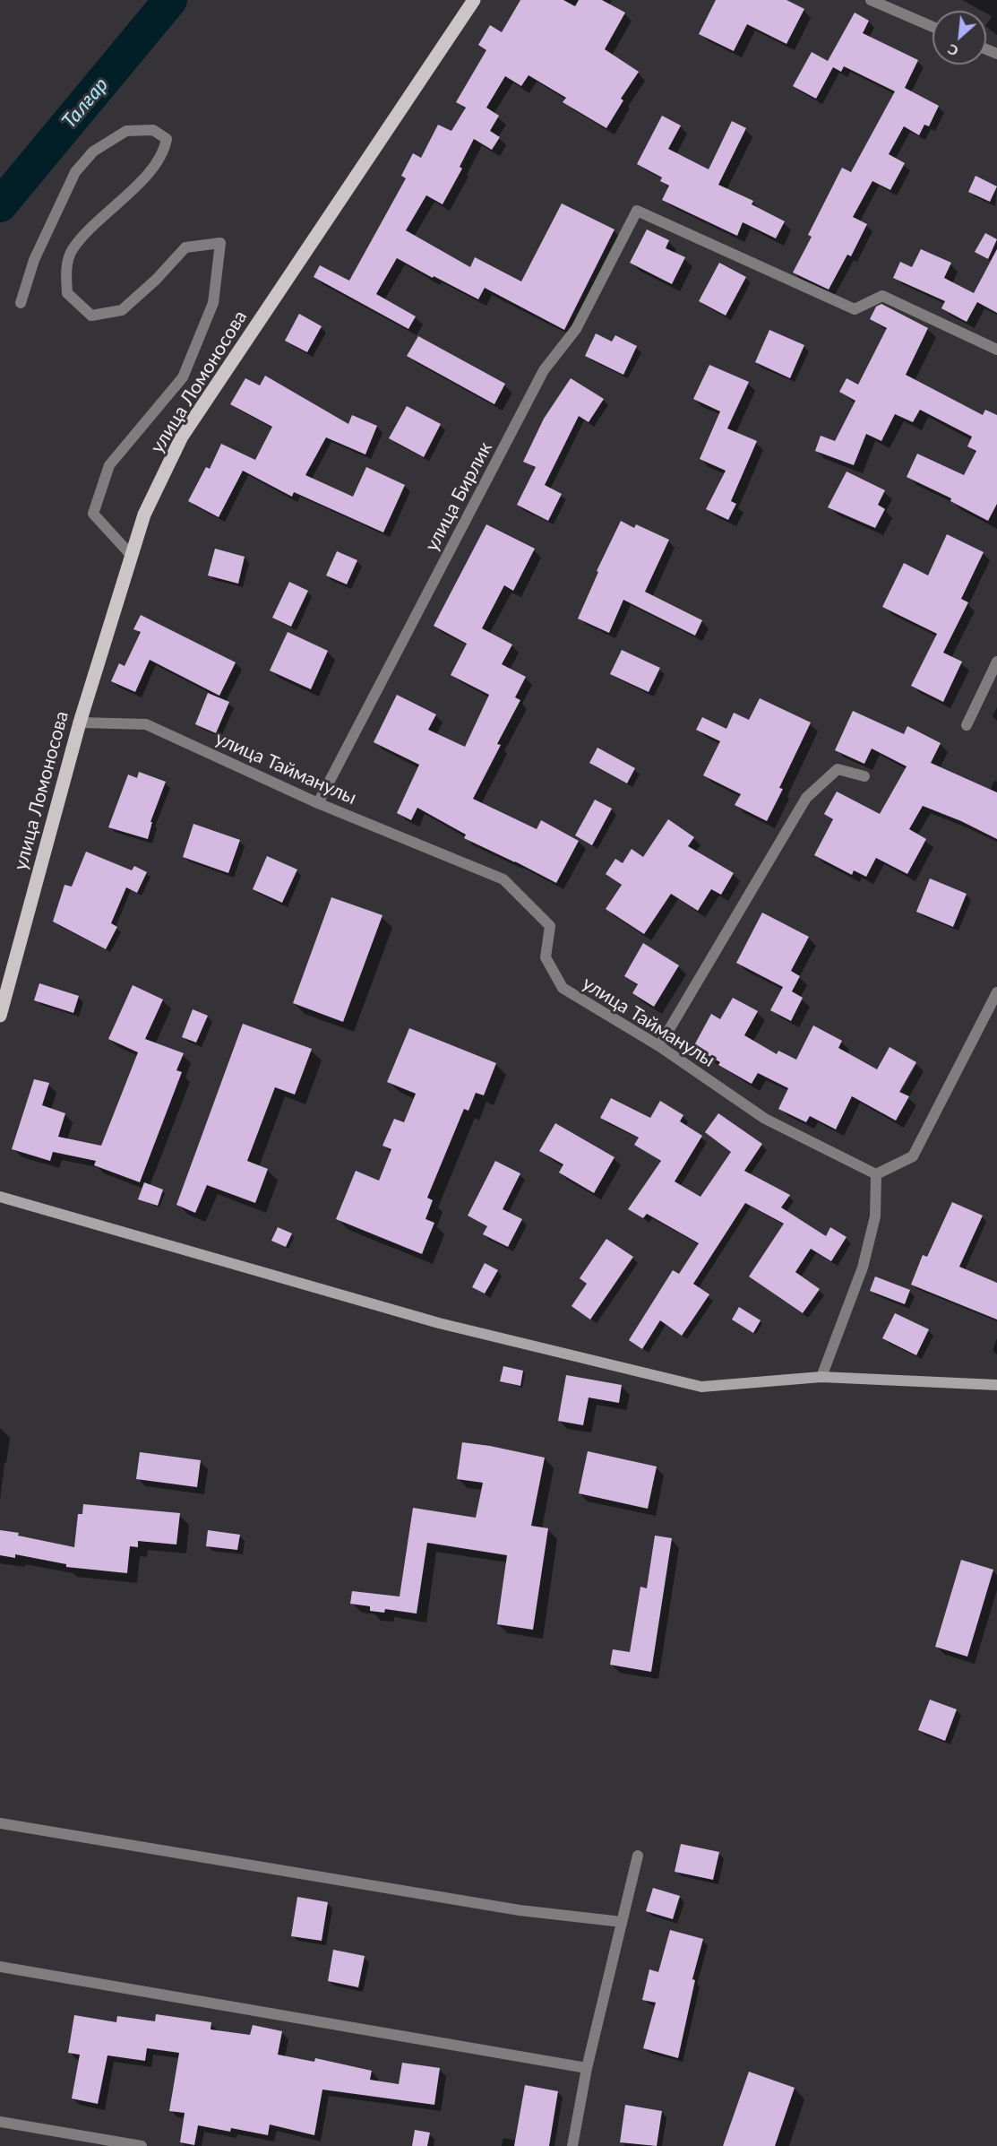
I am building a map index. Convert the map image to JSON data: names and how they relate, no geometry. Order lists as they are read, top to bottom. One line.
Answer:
{"streets":{"main road":["улица Ломоносова"],"street":["улица Бирлик","улица Тайманулы"]},"crossings":[["улица Ломоносова","улица Тайманулы"],["улица Бирлик","улица Тайманулы"]],"water":["Талғар"],"north":"bottom left"}
